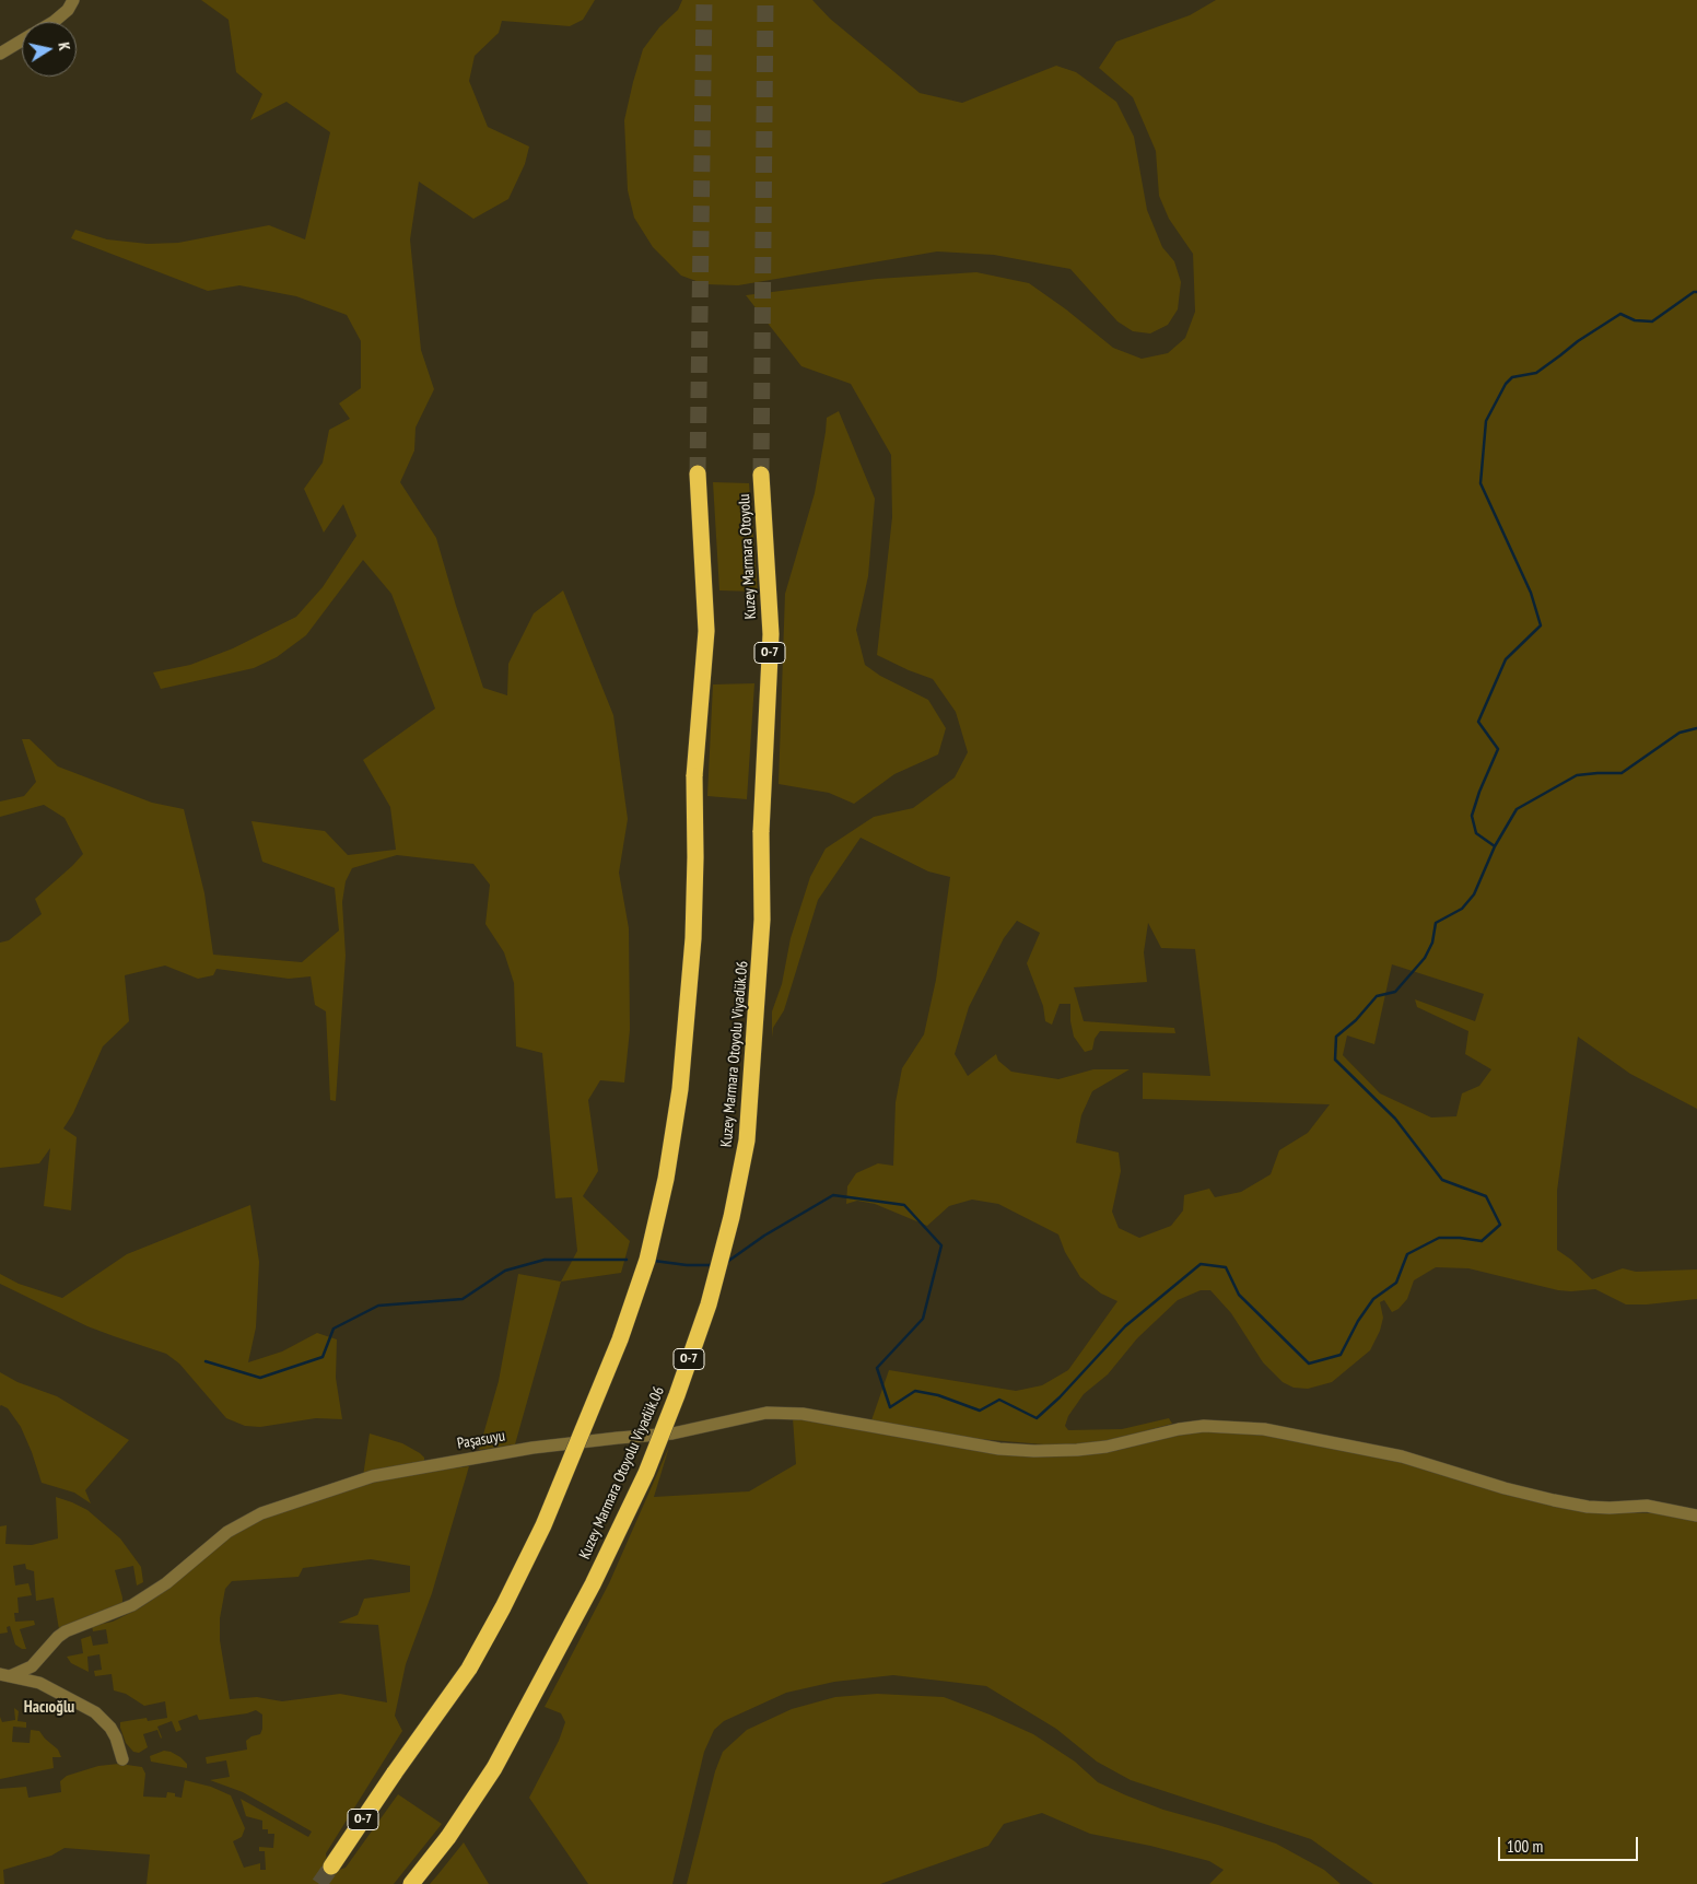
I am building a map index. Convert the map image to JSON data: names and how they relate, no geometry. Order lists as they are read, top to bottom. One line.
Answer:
{"streets":{"highway":["Kuzey Marmara Otoyolu","O-7","Kuzey Marmara Otoyolu Viyadük.06"],"street":["Paşasuyu"]},"crossings":[["Kuzey Marmara Otoyolu","Kuzey Marmara Otoyolu Viyadük.06"]],"districts":["Hacıoğlu"],"scale_bar":"100 m","north":"right"}
